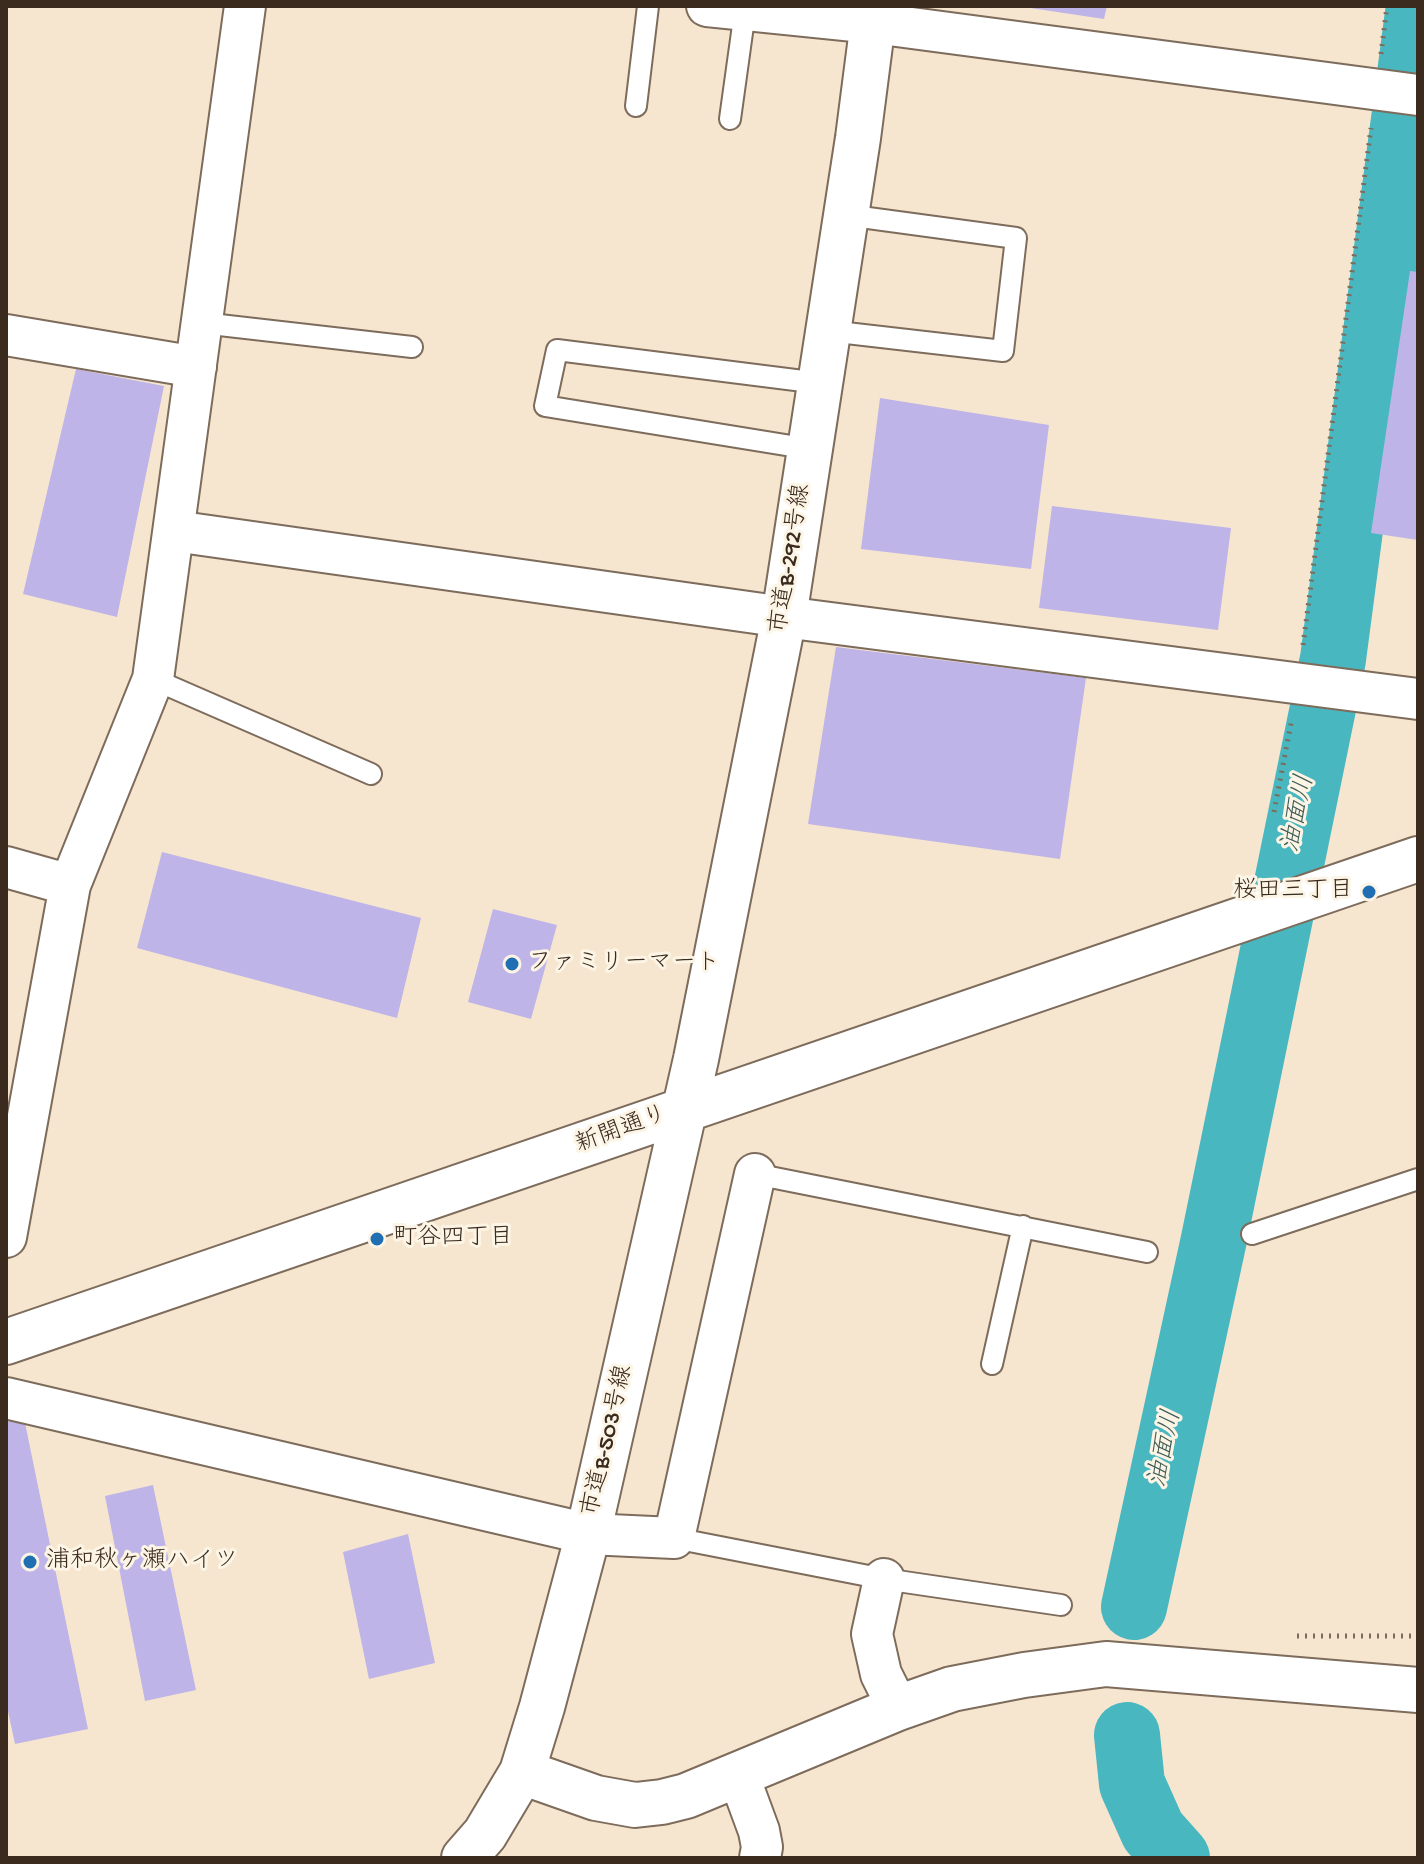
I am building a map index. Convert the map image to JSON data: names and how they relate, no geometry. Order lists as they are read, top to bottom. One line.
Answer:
{"streets":{"street":["市道B-292号線","新開通り","市道B-503号線"]},"crossings":[["市道B-292号線","新開通り"],["市道B-292号線","市道B-503号線"],["新開通り","市道B-503号線"]],"water":["油面川"],"places":["桜田三丁目","ファミリーマート","町谷四丁目","浦和秋ヶ瀬ハイツ"]}
